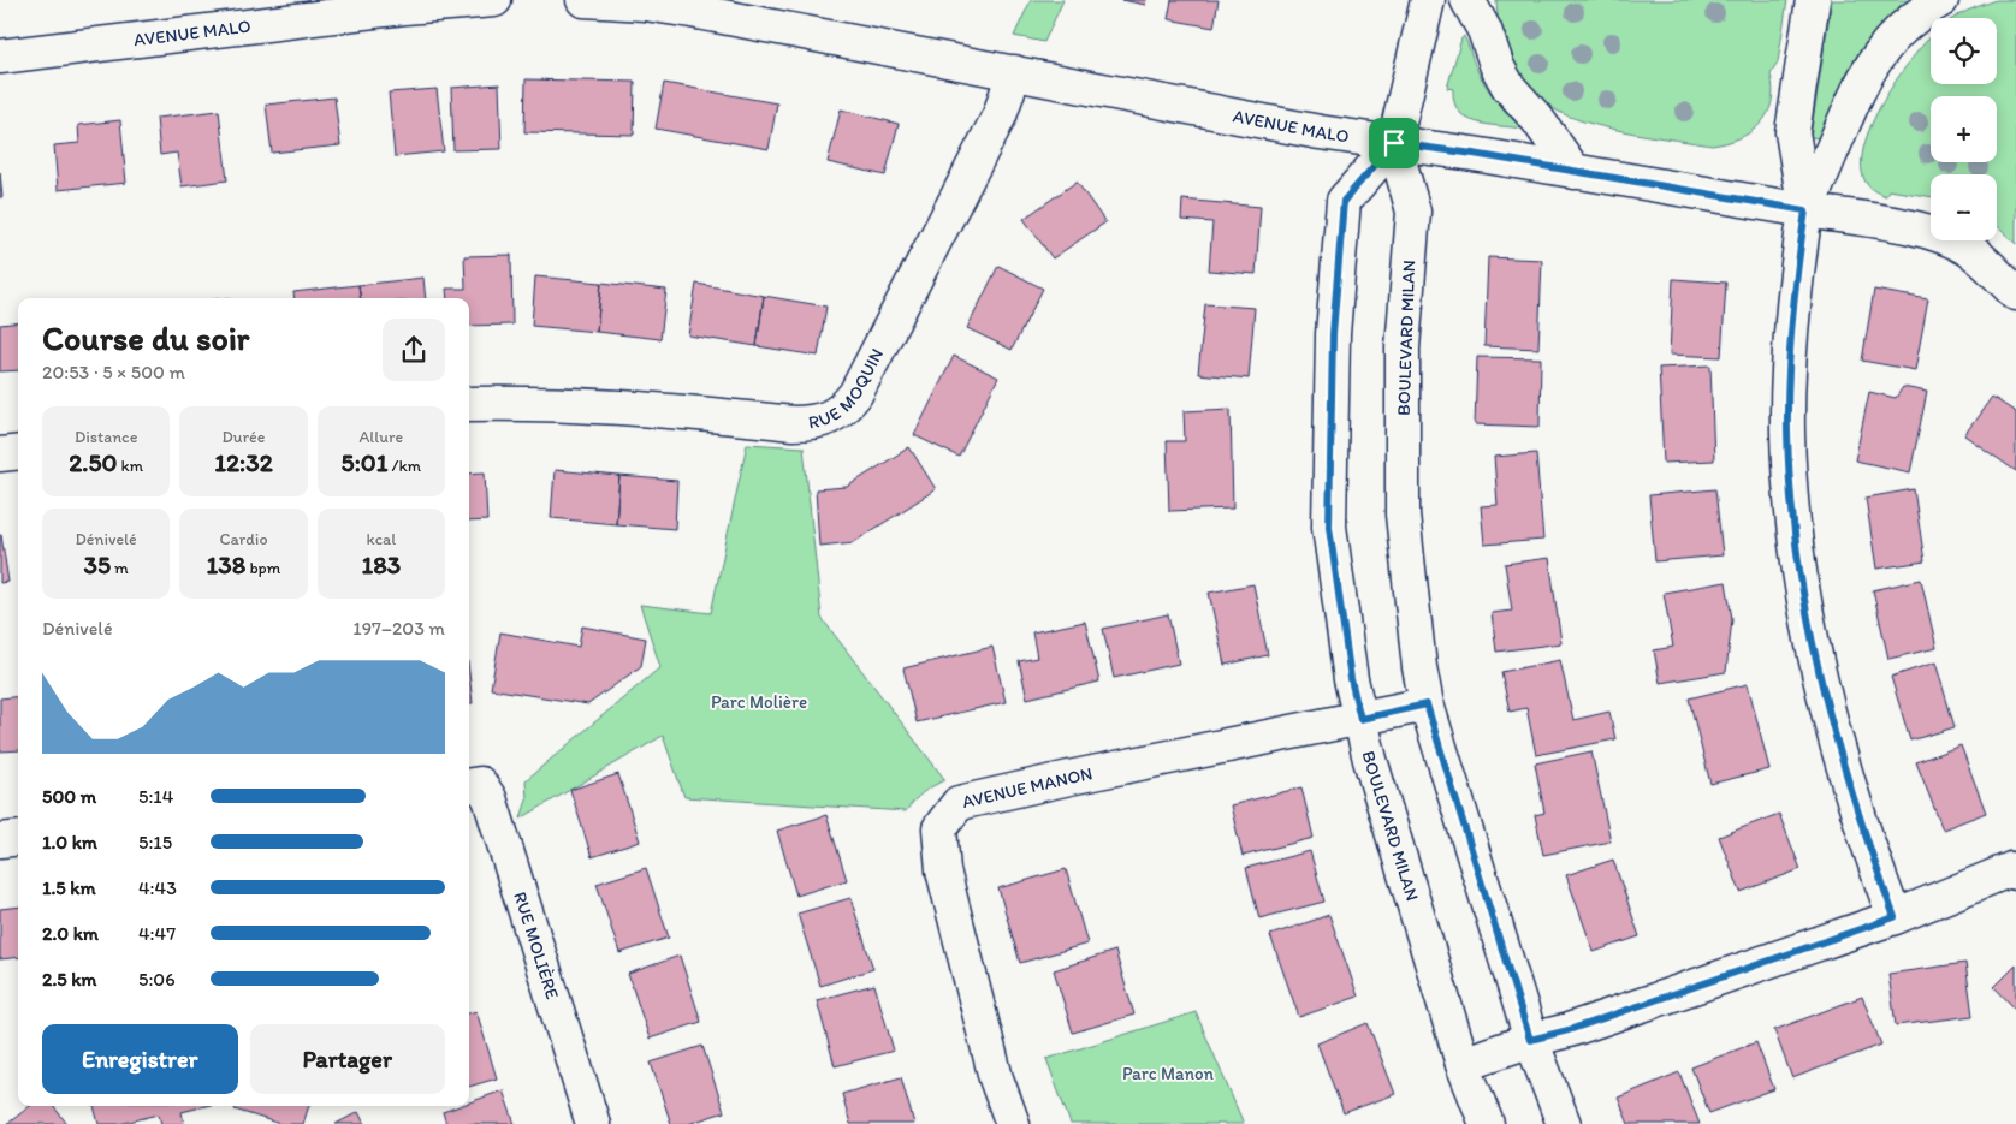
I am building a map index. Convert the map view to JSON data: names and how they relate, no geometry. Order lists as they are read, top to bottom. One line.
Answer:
{"streets":{"main road":["AVENUE MALO","BOULEVARD MILAN","RUE MOQUIN","AVENUE MANON","RUE MOLIÈRE"]},"crossings":[["AVENUE MALO","BOULEVARD MILAN"],["AVENUE MALO","RUE MOQUIN"],["BOULEVARD MILAN","AVENUE MANON"]],"parks":["Parc Molière","Parc Manon"],"page":{"map_buttons":["+","−"],"heading":["Course du soir","20:53 · 5 × 500 m"],"stats":[["Distance","2.50 km"],["Durée","12:32"],["Allure","5:01 /km"],["Dénivelé","35 m"],["Cardio","138 bpm"],["kcal","183"]],"chart":["Dénivelé","197–203 m"],"list":[{"name":"500 m","note":"5:14"},{"name":"1.0 km","note":"5:15"},{"name":"1.5 km","note":"4:43"},{"name":"2.0 km","note":"4:47"},{"name":"2.5 km","note":"5:06"}],"buttons":["Enregistrer","Partager"]}}
